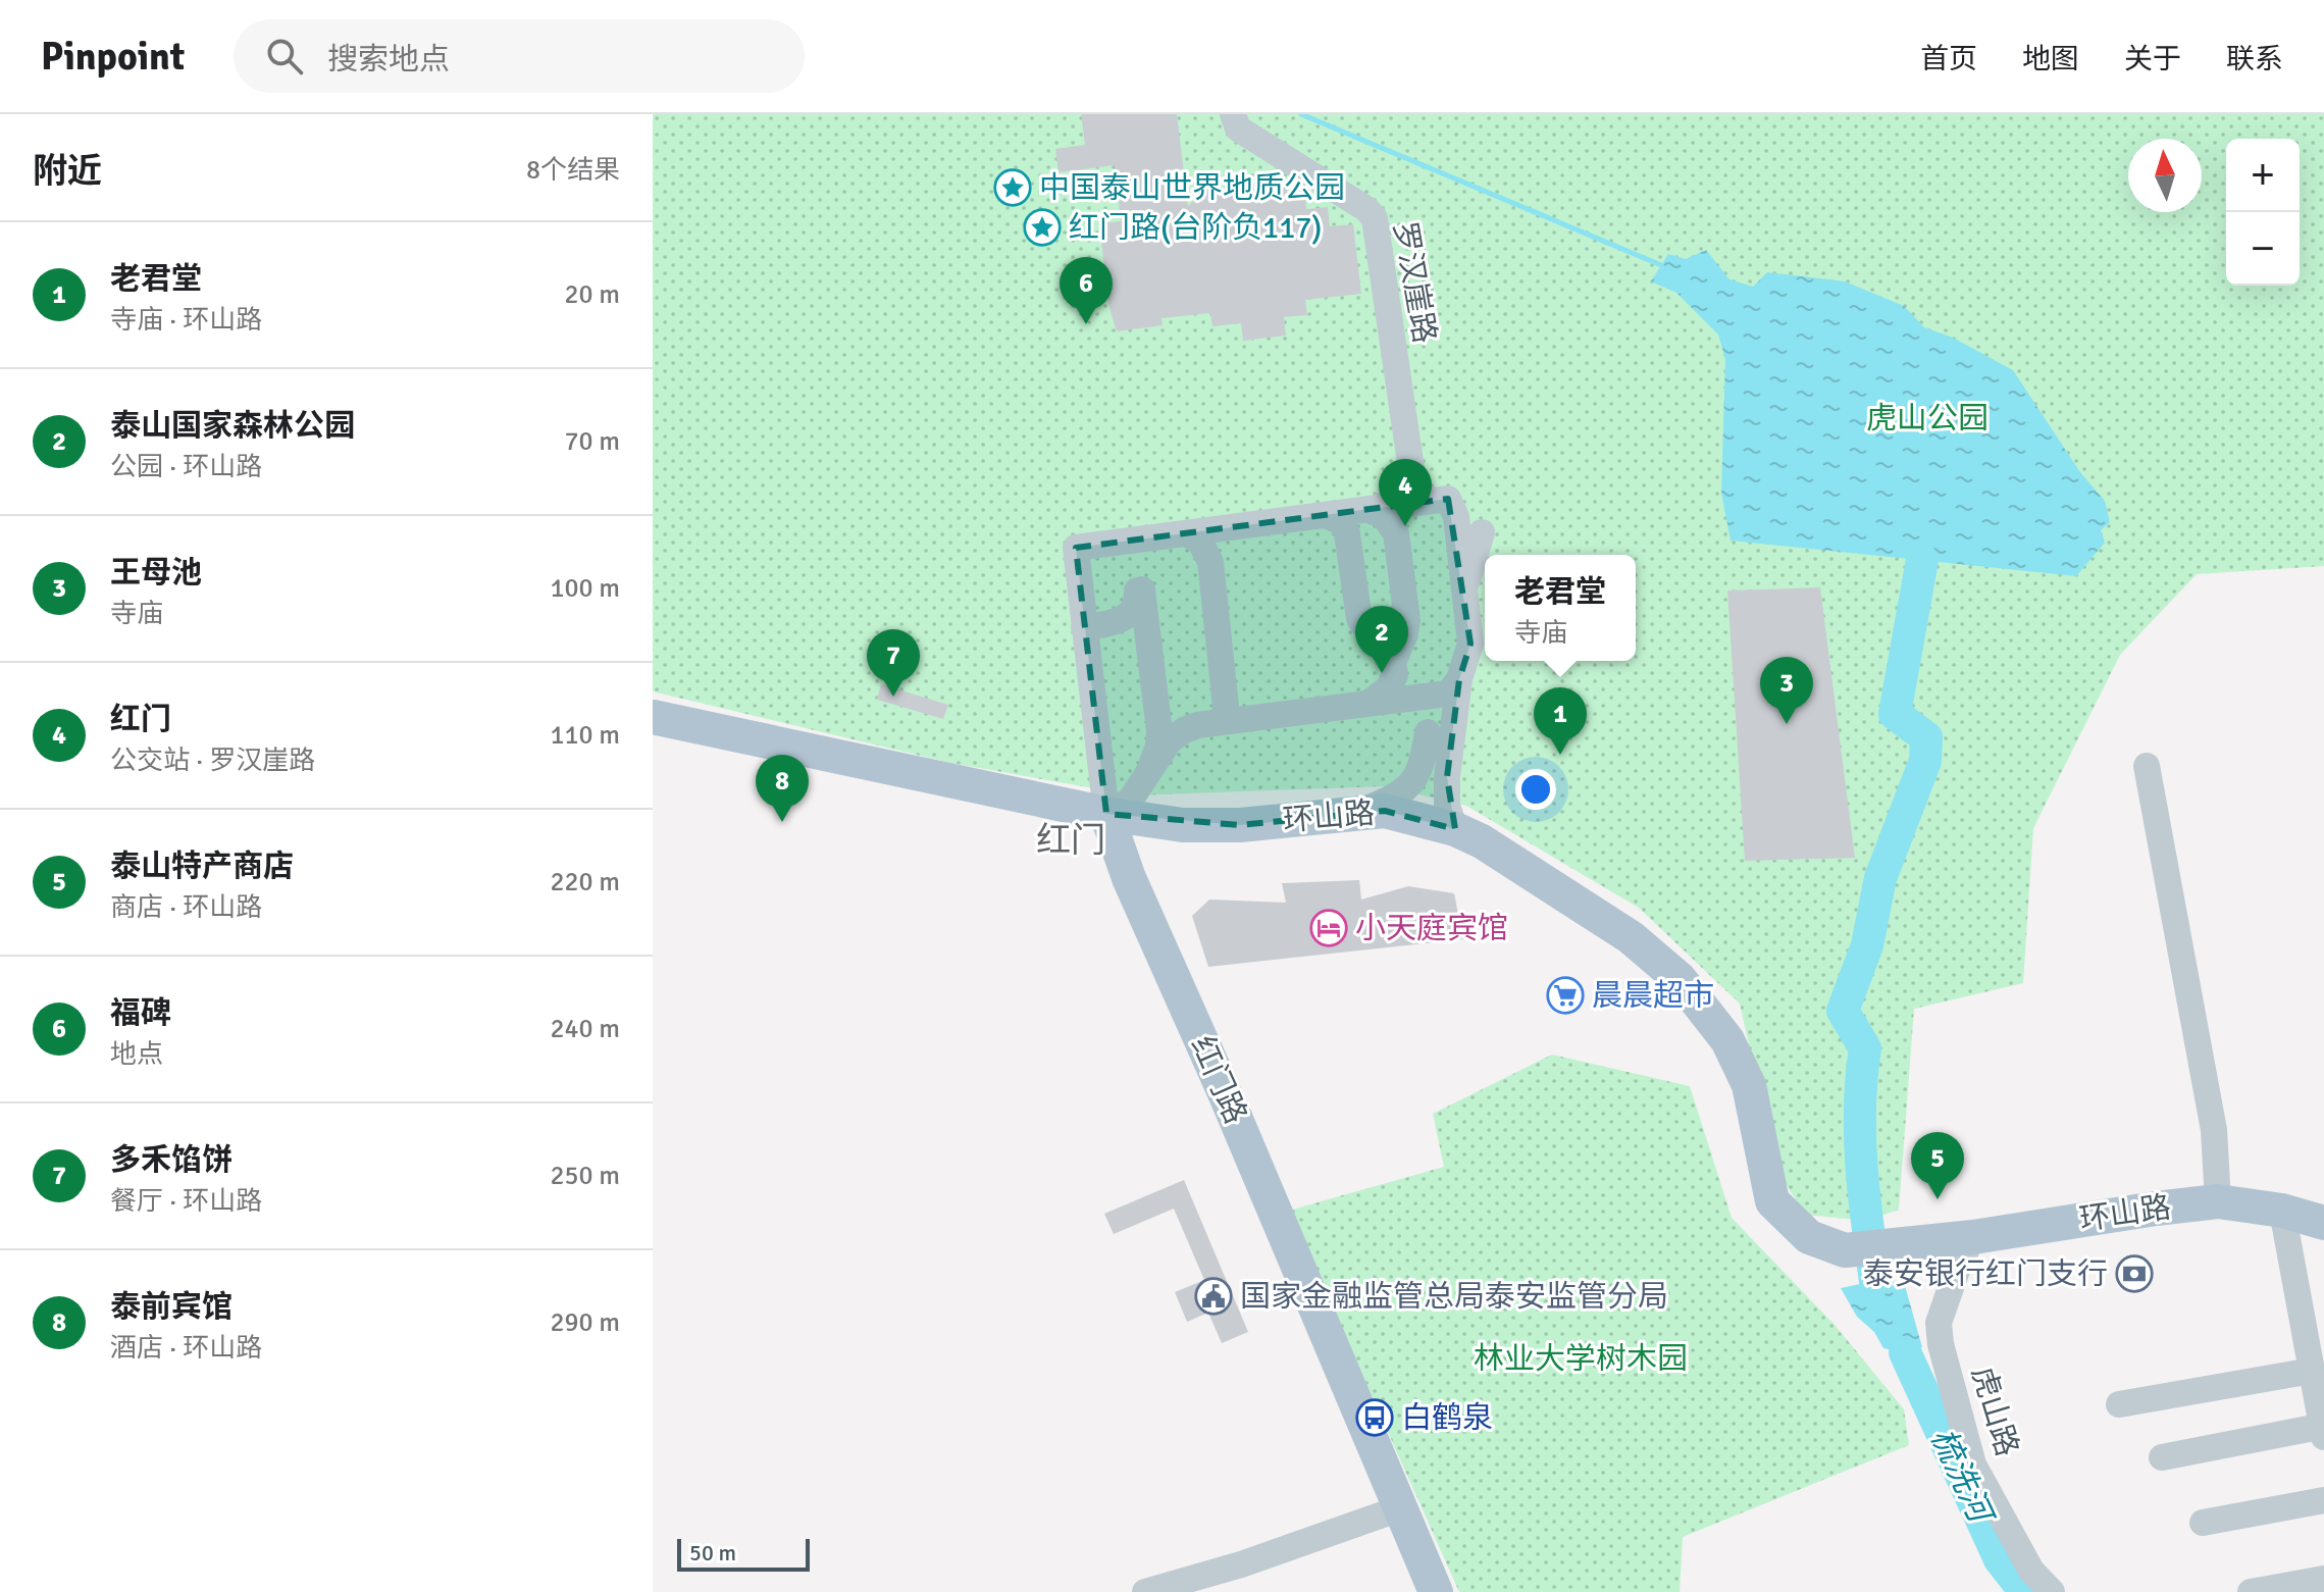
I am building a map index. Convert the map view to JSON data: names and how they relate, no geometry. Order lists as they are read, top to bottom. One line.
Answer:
{"streets":{"main road":["环山路","红门路"],"street":["罗汉崖路","虎山路"]},"crossings":[["罗汉崖路","环山路"],["环山路","红门路"],["环山路","虎山路"]],"districts":["红门"],"water":["梳洗河"],"parks":["虎山公园","林业大学树木园"],"places":{"place":["中国泰山世界地质公园","红门路(台阶负117)"],"hotel":["小天庭宾馆"],"supermarket":["晨晨超市"],"bank":["泰安银行红门支行"],"public building":["国家金融监管总局泰安监管分局"],"bus stop":["白鹤泉"]},"scale_bar":"50 m","north":"top","page":{"header":"Pinpoint","search":"搜索地点","nav":["首页","地图","关于","联系"],"heading":["附近","8个结果"],"map_buttons":["+","−"],"list":[{"mark":"1","name":"老君堂","note":"寺庙 · 环山路","value":"20 m"},{"mark":"2","name":"泰山国家森林公园","note":"公园 · 环山路","value":"70 m"},{"mark":"3","name":"王母池","note":"寺庙","value":"100 m"},{"mark":"4","name":"红门","note":"公交站 · 罗汉崖路","value":"110 m"},{"mark":"5","name":"泰山特产商店","note":"商店 · 环山路","value":"220 m"},{"mark":"6","name":"福碑","note":"地点","value":"240 m"},{"mark":"7","name":"多禾馅饼","note":"餐厅 · 环山路","value":"250 m"},{"mark":"8","name":"泰前宾馆","note":"酒店 · 环山路","value":"290 m"}],"pins":["6","4","2","7","3","1","8","5"],"popup":["老君堂","寺庙"],"scale":"50 m"}}
